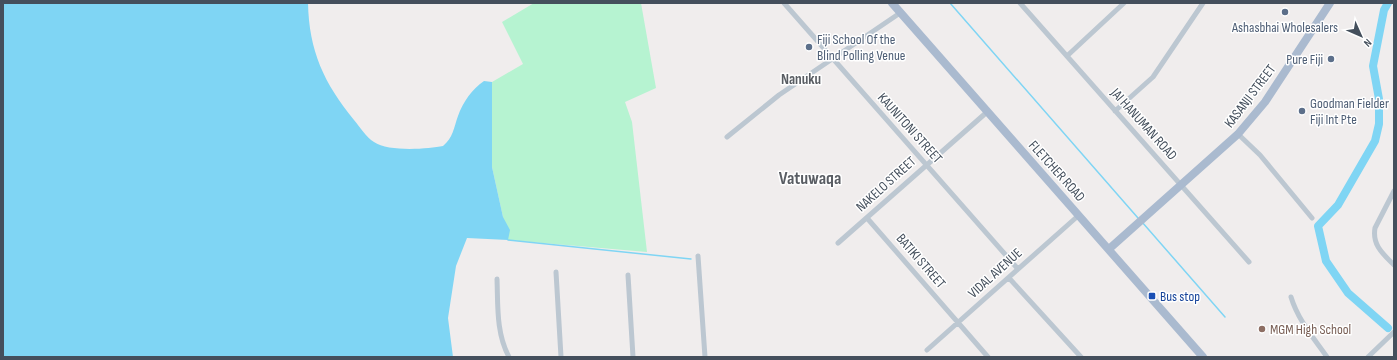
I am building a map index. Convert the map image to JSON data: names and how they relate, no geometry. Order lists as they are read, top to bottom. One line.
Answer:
{"streets":{"main road":["KASANJI STREET","FLETCHER ROAD"],"street":["JAI HANUMAN ROAD","KAUNITONI STREET","NAKELO STREET","BATIKI STREET","VIDAL AVENUE"]},"crossings":[["KASANJI STREET","JAI HANUMAN ROAD"],["KASANJI STREET","FLETCHER ROAD"],["KAUNITONI STREET","NAKELO STREET"],["KAUNITONI STREET","VIDAL AVENUE"],["FLETCHER ROAD","NAKELO STREET"],["FLETCHER ROAD","VIDAL AVENUE"],["NAKELO STREET","BATIKI STREET"],["BATIKI STREET","VIDAL AVENUE"]],"districts":["Nanuku","Vatuwaqa"],"places":{"other":["Ashasbhai Wholesalers","Fiji School Of the Blind Polling Venue","Pure Fiji","Goodman Fielder Fiji Int Pte","MGM High School"],"transit":["Bus stop"]},"north":"bottom right"}
